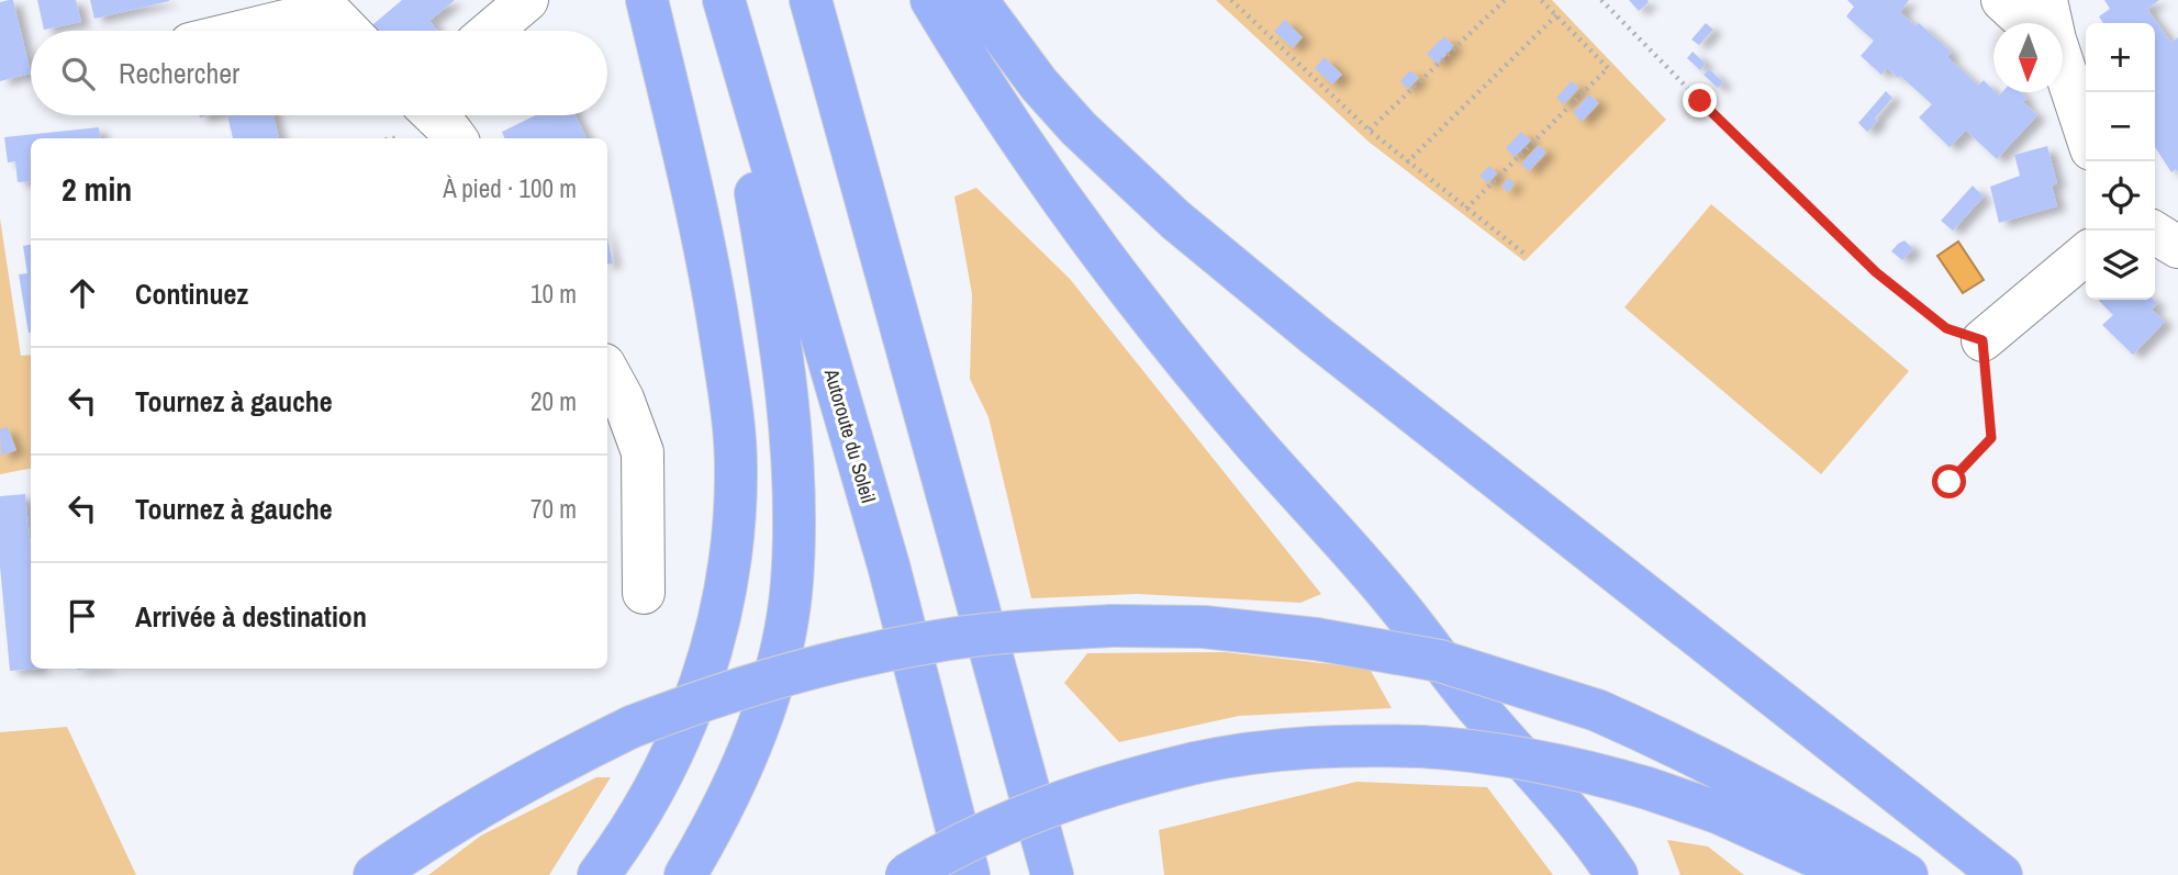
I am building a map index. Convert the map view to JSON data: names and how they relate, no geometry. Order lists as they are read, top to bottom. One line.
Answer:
{"streets":{"highway":["Autoroute du Soleil"]},"north":"bottom","page":{"map_buttons":["+","−"],"search":"Rechercher","heading":["2 min","À pied · 100 m"],"list":[["Continuez","10 m"],["Tournez à gauche","20 m"],["Tournez à gauche","70 m"],"Arrivée à destination"]}}
